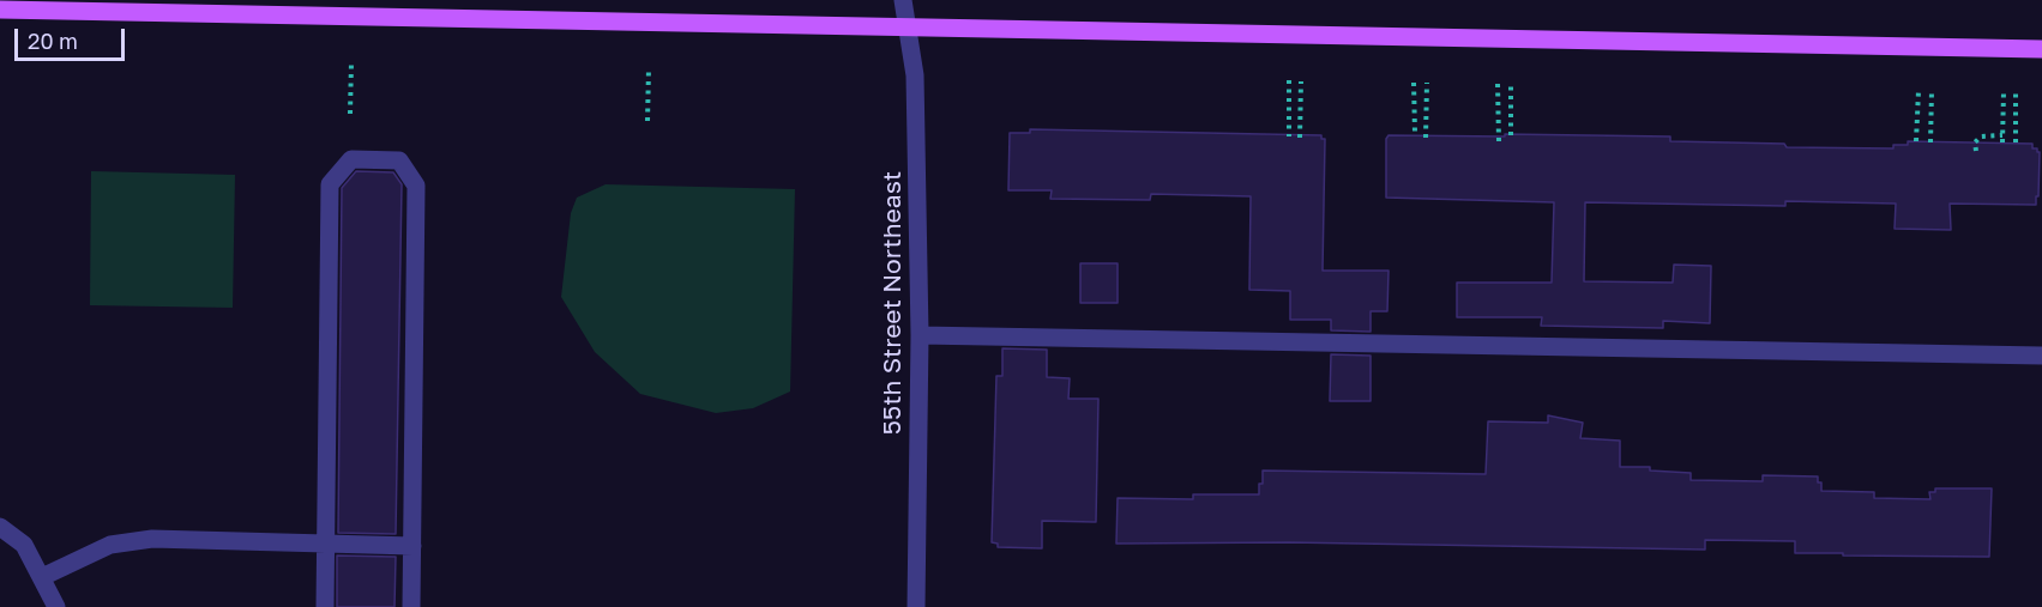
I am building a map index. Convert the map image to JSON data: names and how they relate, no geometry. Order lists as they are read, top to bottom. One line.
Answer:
{"streets":{"street":["55th Street Northeast"]},"scale_bar":"20 m"}
